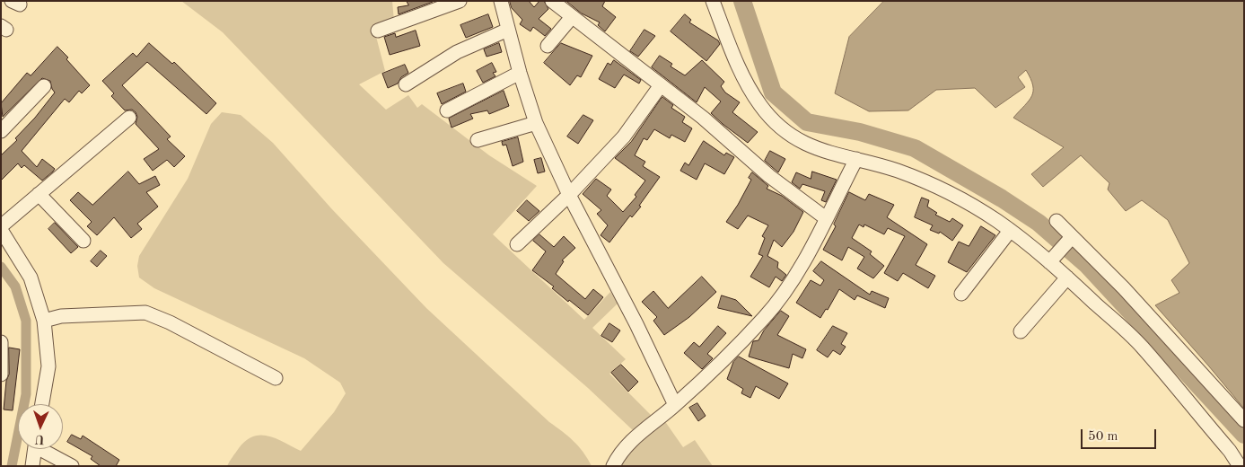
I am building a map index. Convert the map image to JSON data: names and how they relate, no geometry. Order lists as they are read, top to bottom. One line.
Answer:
{"scale_bar":"50 m","north":"bottom"}
